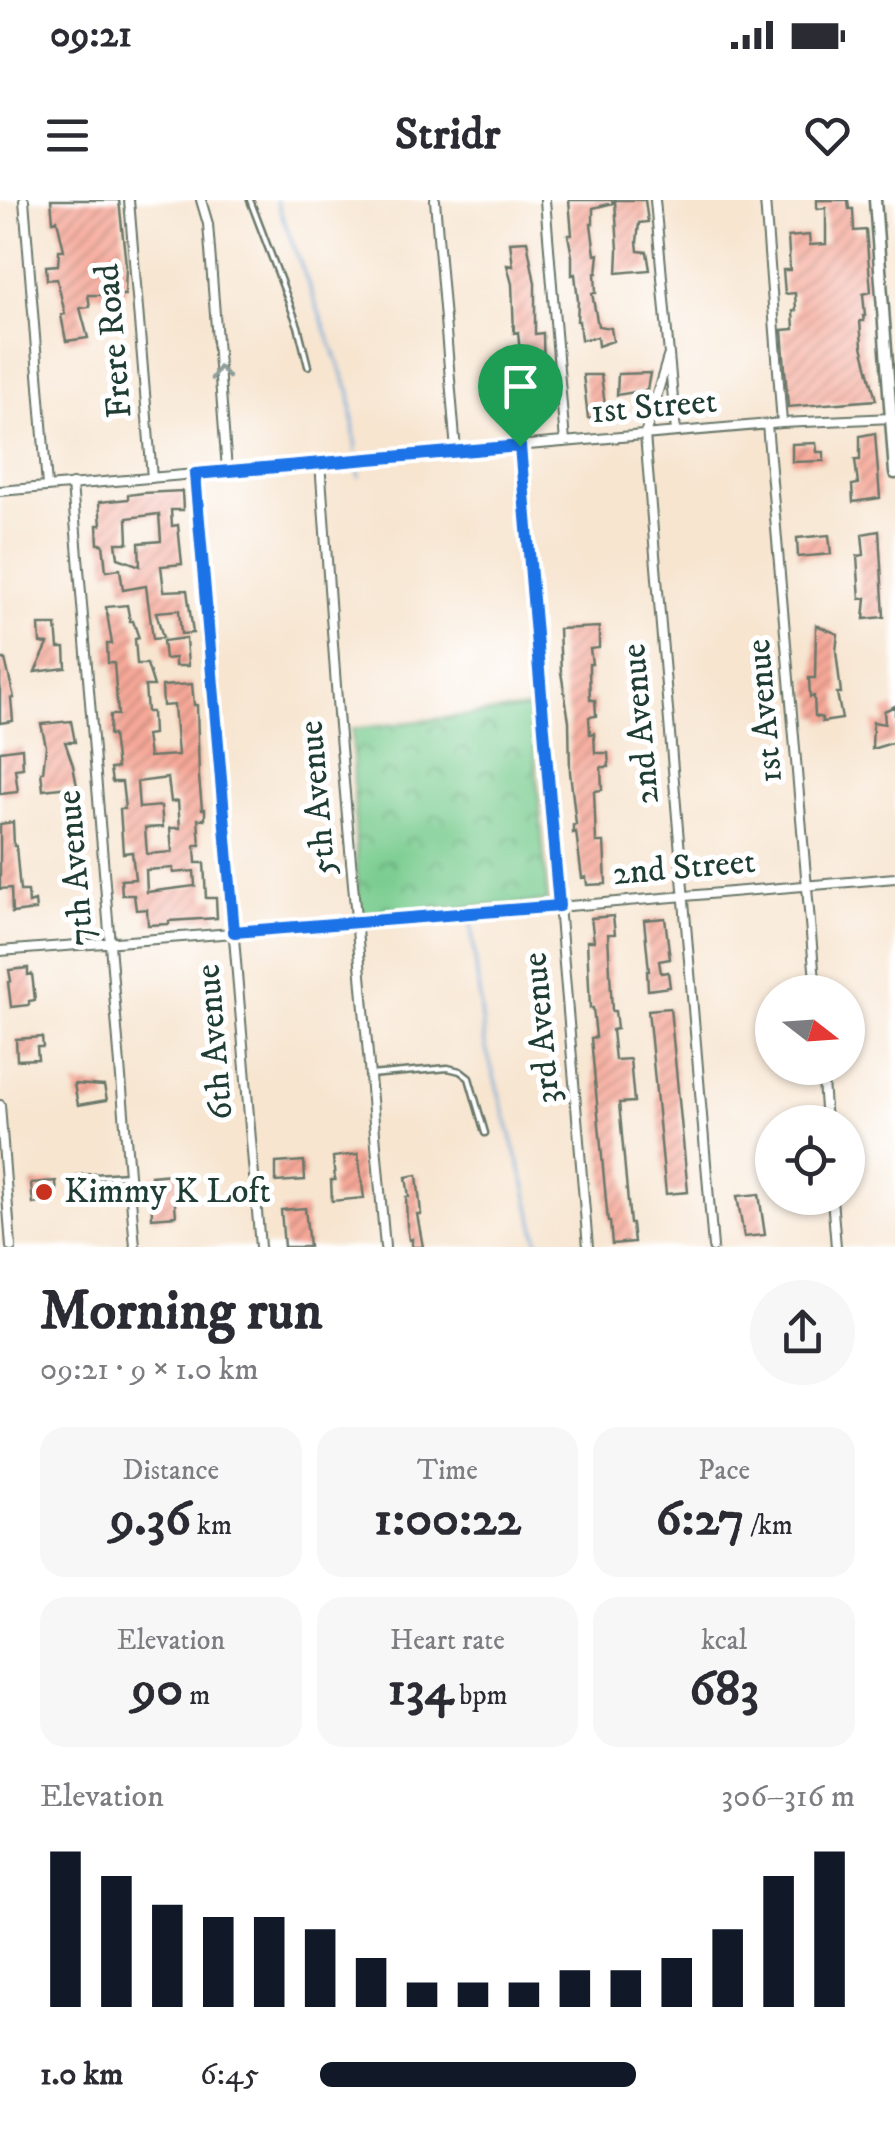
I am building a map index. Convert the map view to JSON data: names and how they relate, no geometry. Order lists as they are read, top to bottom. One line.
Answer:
{"streets":{"street":["Frere Road","1st Street","1st Avenue","2nd Avenue","5th Avenue","7th Avenue","2nd Street","3rd Avenue","6th Avenue"]},"crossings":[["Frere Road","1st Street"],["1st Street","1st Avenue"],["1st Street","2nd Avenue"],["1st Street","5th Avenue"],["1st Street","7th Avenue"],["1st Street","3rd Avenue"],["1st Street","6th Avenue"],["1st Avenue","2nd Street"],["2nd Avenue","2nd Street"],["5th Avenue","2nd Street"],["7th Avenue","2nd Street"],["2nd Street","3rd Avenue"],["2nd Street","6th Avenue"]],"places":["Kimmy K Loft"],"north":"right","page":{"status":"09:21","header":"Stridr","heading":["Morning run","09:21 · 9 × 1.0 km"],"stats":[["Distance","9.36 km"],["Time","1:00:22"],["Pace","6:27 /km"],["Elevation","90 m"],["Heart rate","134 bpm"],["kcal","683"]],"chart":["Elevation","306–316 m"],"list":[{"name":"1.0 km","note":"6:45"}]}}
